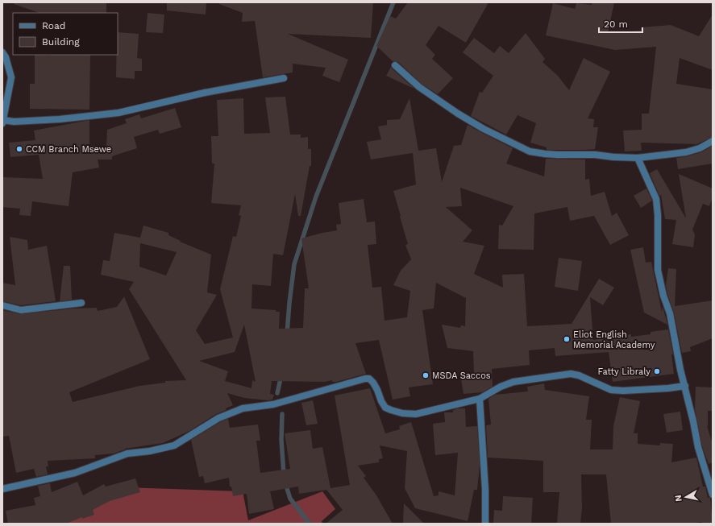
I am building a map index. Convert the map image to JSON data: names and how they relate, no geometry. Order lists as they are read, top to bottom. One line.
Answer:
{"places":["CCM Branch Msewe","Eliot English Memorial Academy","Fatty Libraly","MSDA Saccos"],"legend":["Road","Building"],"scale_bar":"20 m","north":"left"}
